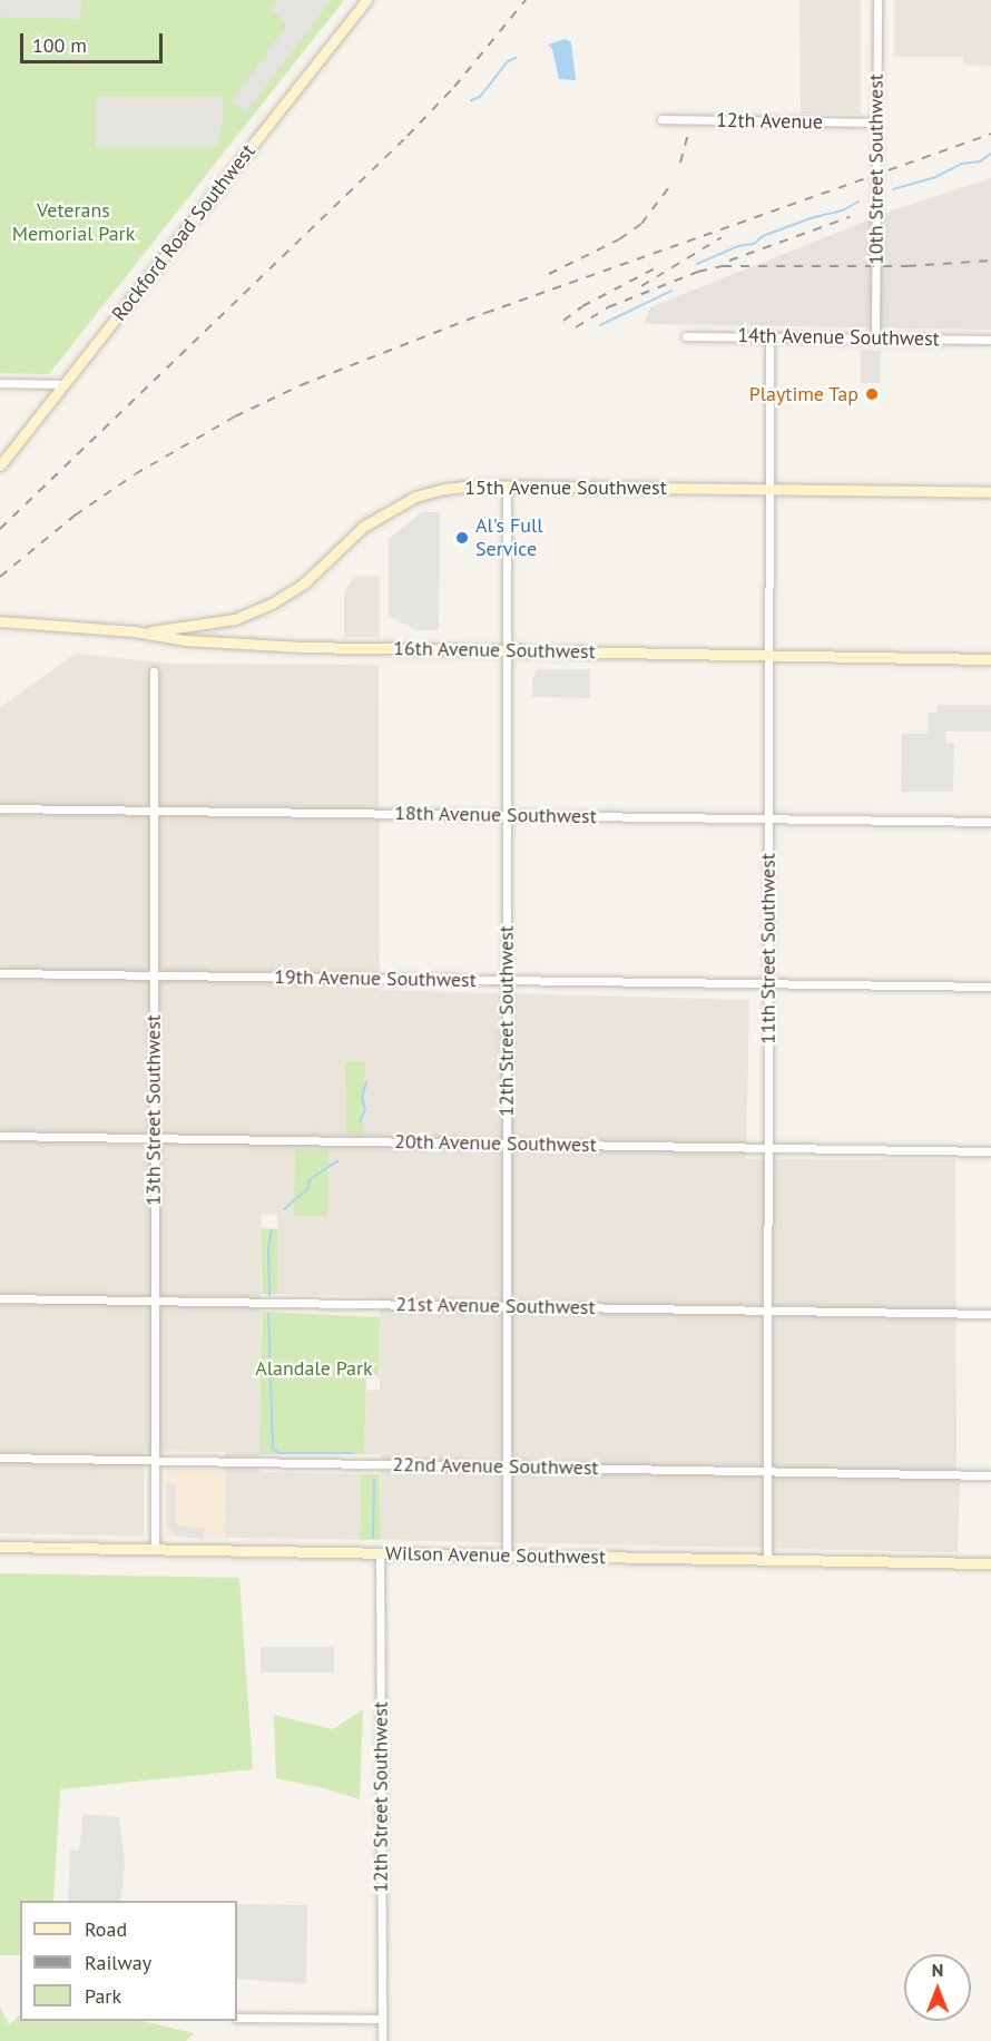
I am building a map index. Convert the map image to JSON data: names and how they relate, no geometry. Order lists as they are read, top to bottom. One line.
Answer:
{"streets":{"main road":["Rockford Road Southwest","15th Avenue Southwest","16th Avenue Southwest","Wilson Avenue Southwest"],"street":["12th Avenue","10th Street Southwest","14th Avenue Southwest","18th Avenue Southwest","11th Street Southwest","19th Avenue Southwest","12th Street Southwest","13th Street Southwest","20th Avenue Southwest","21st Avenue Southwest","22nd Avenue Southwest"]},"crossings":[["12th Avenue","10th Street Southwest"],["10th Street Southwest","14th Avenue Southwest"],["14th Avenue Southwest","11th Street Southwest"],["15th Avenue Southwest","16th Avenue Southwest"],["15th Avenue Southwest","11th Street Southwest"],["15th Avenue Southwest","12th Street Southwest"],["16th Avenue Southwest","11th Street Southwest"],["16th Avenue Southwest","12th Street Southwest"],["18th Avenue Southwest","11th Street Southwest"],["18th Avenue Southwest","12th Street Southwest"],["18th Avenue Southwest","13th Street Southwest"],["11th Street Southwest","19th Avenue Southwest"],["11th Street Southwest","20th Avenue Southwest"],["11th Street Southwest","21st Avenue Southwest"],["11th Street Southwest","22nd Avenue Southwest"],["11th Street Southwest","Wilson Avenue Southwest"],["19th Avenue Southwest","12th Street Southwest"],["19th Avenue Southwest","13th Street Southwest"],["12th Street Southwest","20th Avenue Southwest"],["12th Street Southwest","21st Avenue Southwest"],["12th Street Southwest","22nd Avenue Southwest"],["12th Street Southwest","Wilson Avenue Southwest"],["13th Street Southwest","20th Avenue Southwest"],["13th Street Southwest","21st Avenue Southwest"],["13th Street Southwest","22nd Avenue Southwest"],["13th Street Southwest","Wilson Avenue Southwest"]],"parks":["Veterans Memorial Park","Alandale Park"],"places":["Playtime Tap","Al's Full Service"],"legend":["Road","Railway","Park"],"scale_bar":"100 m","north":"top"}
